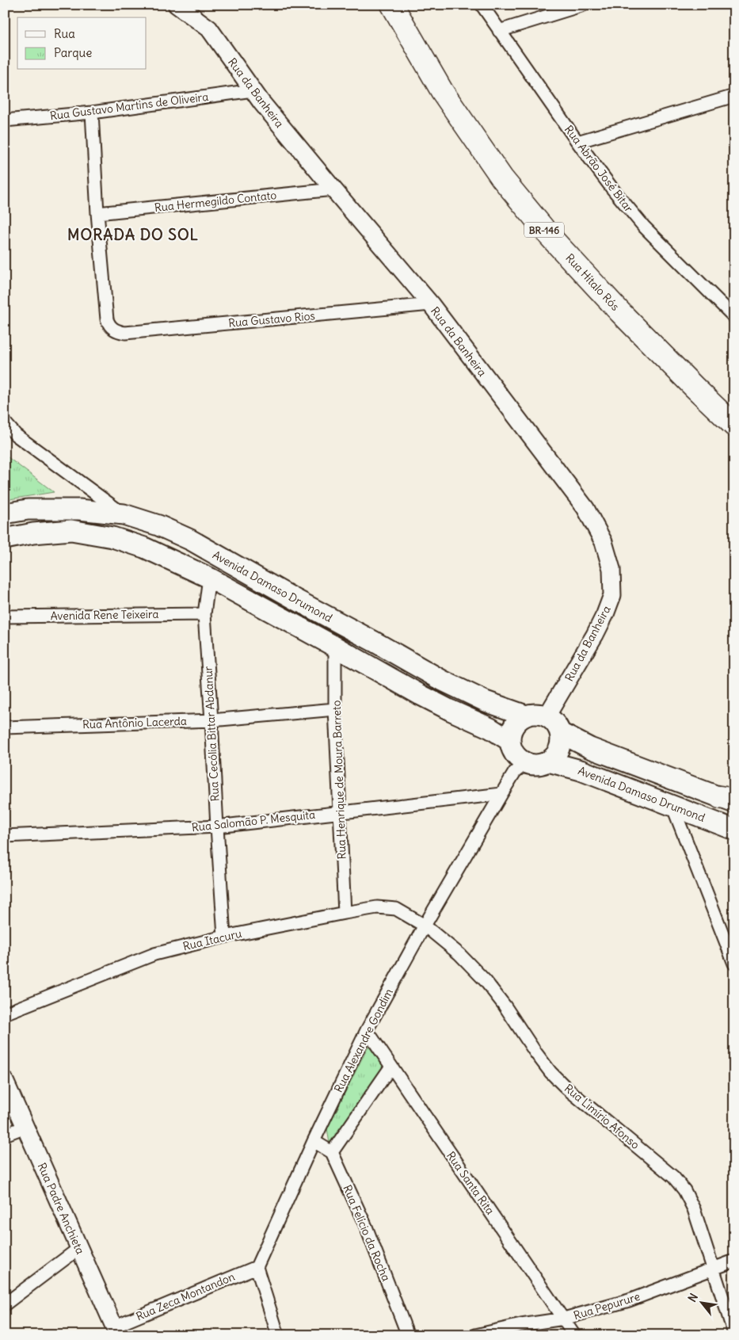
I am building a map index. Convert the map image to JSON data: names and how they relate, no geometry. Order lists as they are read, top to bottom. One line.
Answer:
{"streets":{"highway":["BR-146","Rua Hítalo Rós"],"main road":["Avenida Damaso Drumond"],"street":["Rua da Banheira","Rua Gustavo Martins de Oliveira","Rua Abrão José Bitar","Rua Hermegildo Contato","Rua Gustavo Rios","Avenida Rene Teixeira","Rua Antônio Lacerda","Rua Cecólia Bittar Abdanur","Rua Henrique de Moura Barreto","Rua Salomão P. Mesquita","Rua Itacuru","Rua Alexandre Gondim","Rua Limírio Afonso","Rua Santa Rita","Rua Padre Anchieta","Rua Felício da Rocha","Rua Zeca Montandon","Rua Pepurure"]},"crossings":[["Rua da Banheira","Rua Gustavo Martins de Oliveira"],["Rua da Banheira","Rua Hermegildo Contato"],["Rua da Banheira","Rua Gustavo Rios"],["Rua da Banheira","Avenida Damaso Drumond"],["Rua da Banheira","Rua Alexandre Gondim"],["Rua Hermegildo Contato","Rua Gustavo Rios"],["Avenida Damaso Drumond","Rua Cecólia Bittar Abdanur"],["Avenida Damaso Drumond","Rua Henrique de Moura Barreto"],["Avenida Damaso Drumond","Rua Alexandre Gondim"],["Avenida Rene Teixeira","Rua Cecólia Bittar Abdanur"],["Rua Antônio Lacerda","Rua Cecólia Bittar Abdanur"],["Rua Antônio Lacerda","Rua Henrique de Moura Barreto"],["Rua Cecólia Bittar Abdanur","Rua Salomão P. Mesquita"],["Rua Cecólia Bittar Abdanur","Rua Itacuru"],["Rua Henrique de Moura Barreto","Rua Salomão P. Mesquita"],["Rua Henrique de Moura Barreto","Rua Itacuru"],["Rua Salomão P. Mesquita","Rua Alexandre Gondim"],["Rua Itacuru","Rua Alexandre Gondim"],["Rua Itacuru","Rua Limírio Afonso"],["Rua Alexandre Gondim","Rua Limírio Afonso"],["Rua Alexandre Gondim","Rua Santa Rita"],["Rua Alexandre Gondim","Rua Zeca Montandon"],["Rua Limírio Afonso","Rua Pepurure"],["Rua Santa Rita","Rua Pepurure"],["Rua Padre Anchieta","Rua Zeca Montandon"]],"districts":["MORADA DO SOL"],"legend":["Rua","Parque"],"north":"top left"}
